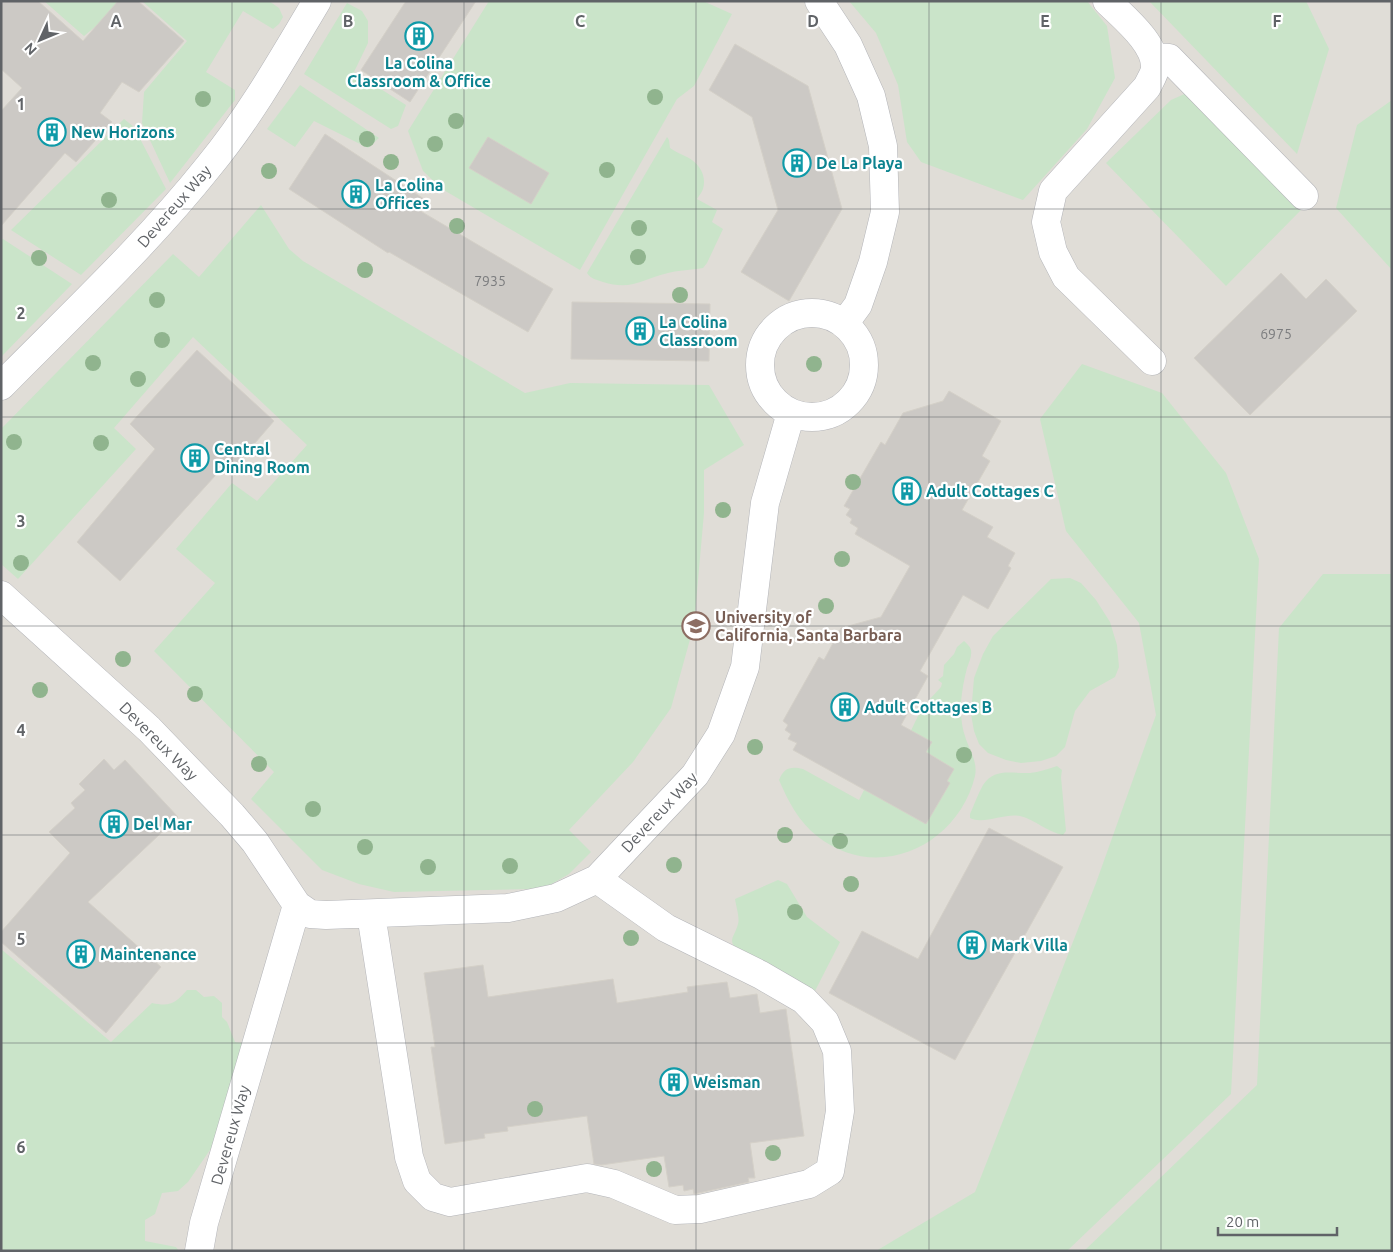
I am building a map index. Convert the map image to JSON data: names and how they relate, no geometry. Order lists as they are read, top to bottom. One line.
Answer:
{"streets":{"street":["Devereux Way"]},"places":{"building":["La Colina Classroom & Office","New Horizons","De La Playa","La Colina Offices","La Colina Classroom","Central Dining Room","Adult Cottages C","Adult Cottages B","Del Mar","Mark Villa","Maintenance","Weisman"],"school or university":["University of California, Santa Barbara"]},"house_numbers":["7935","6975"],"scale_bar":"20 m","north":"bottom left","grid":{"columns":["A","B","C","D","E","F"],"rows":["1","2","3","4","5","6"]}}
